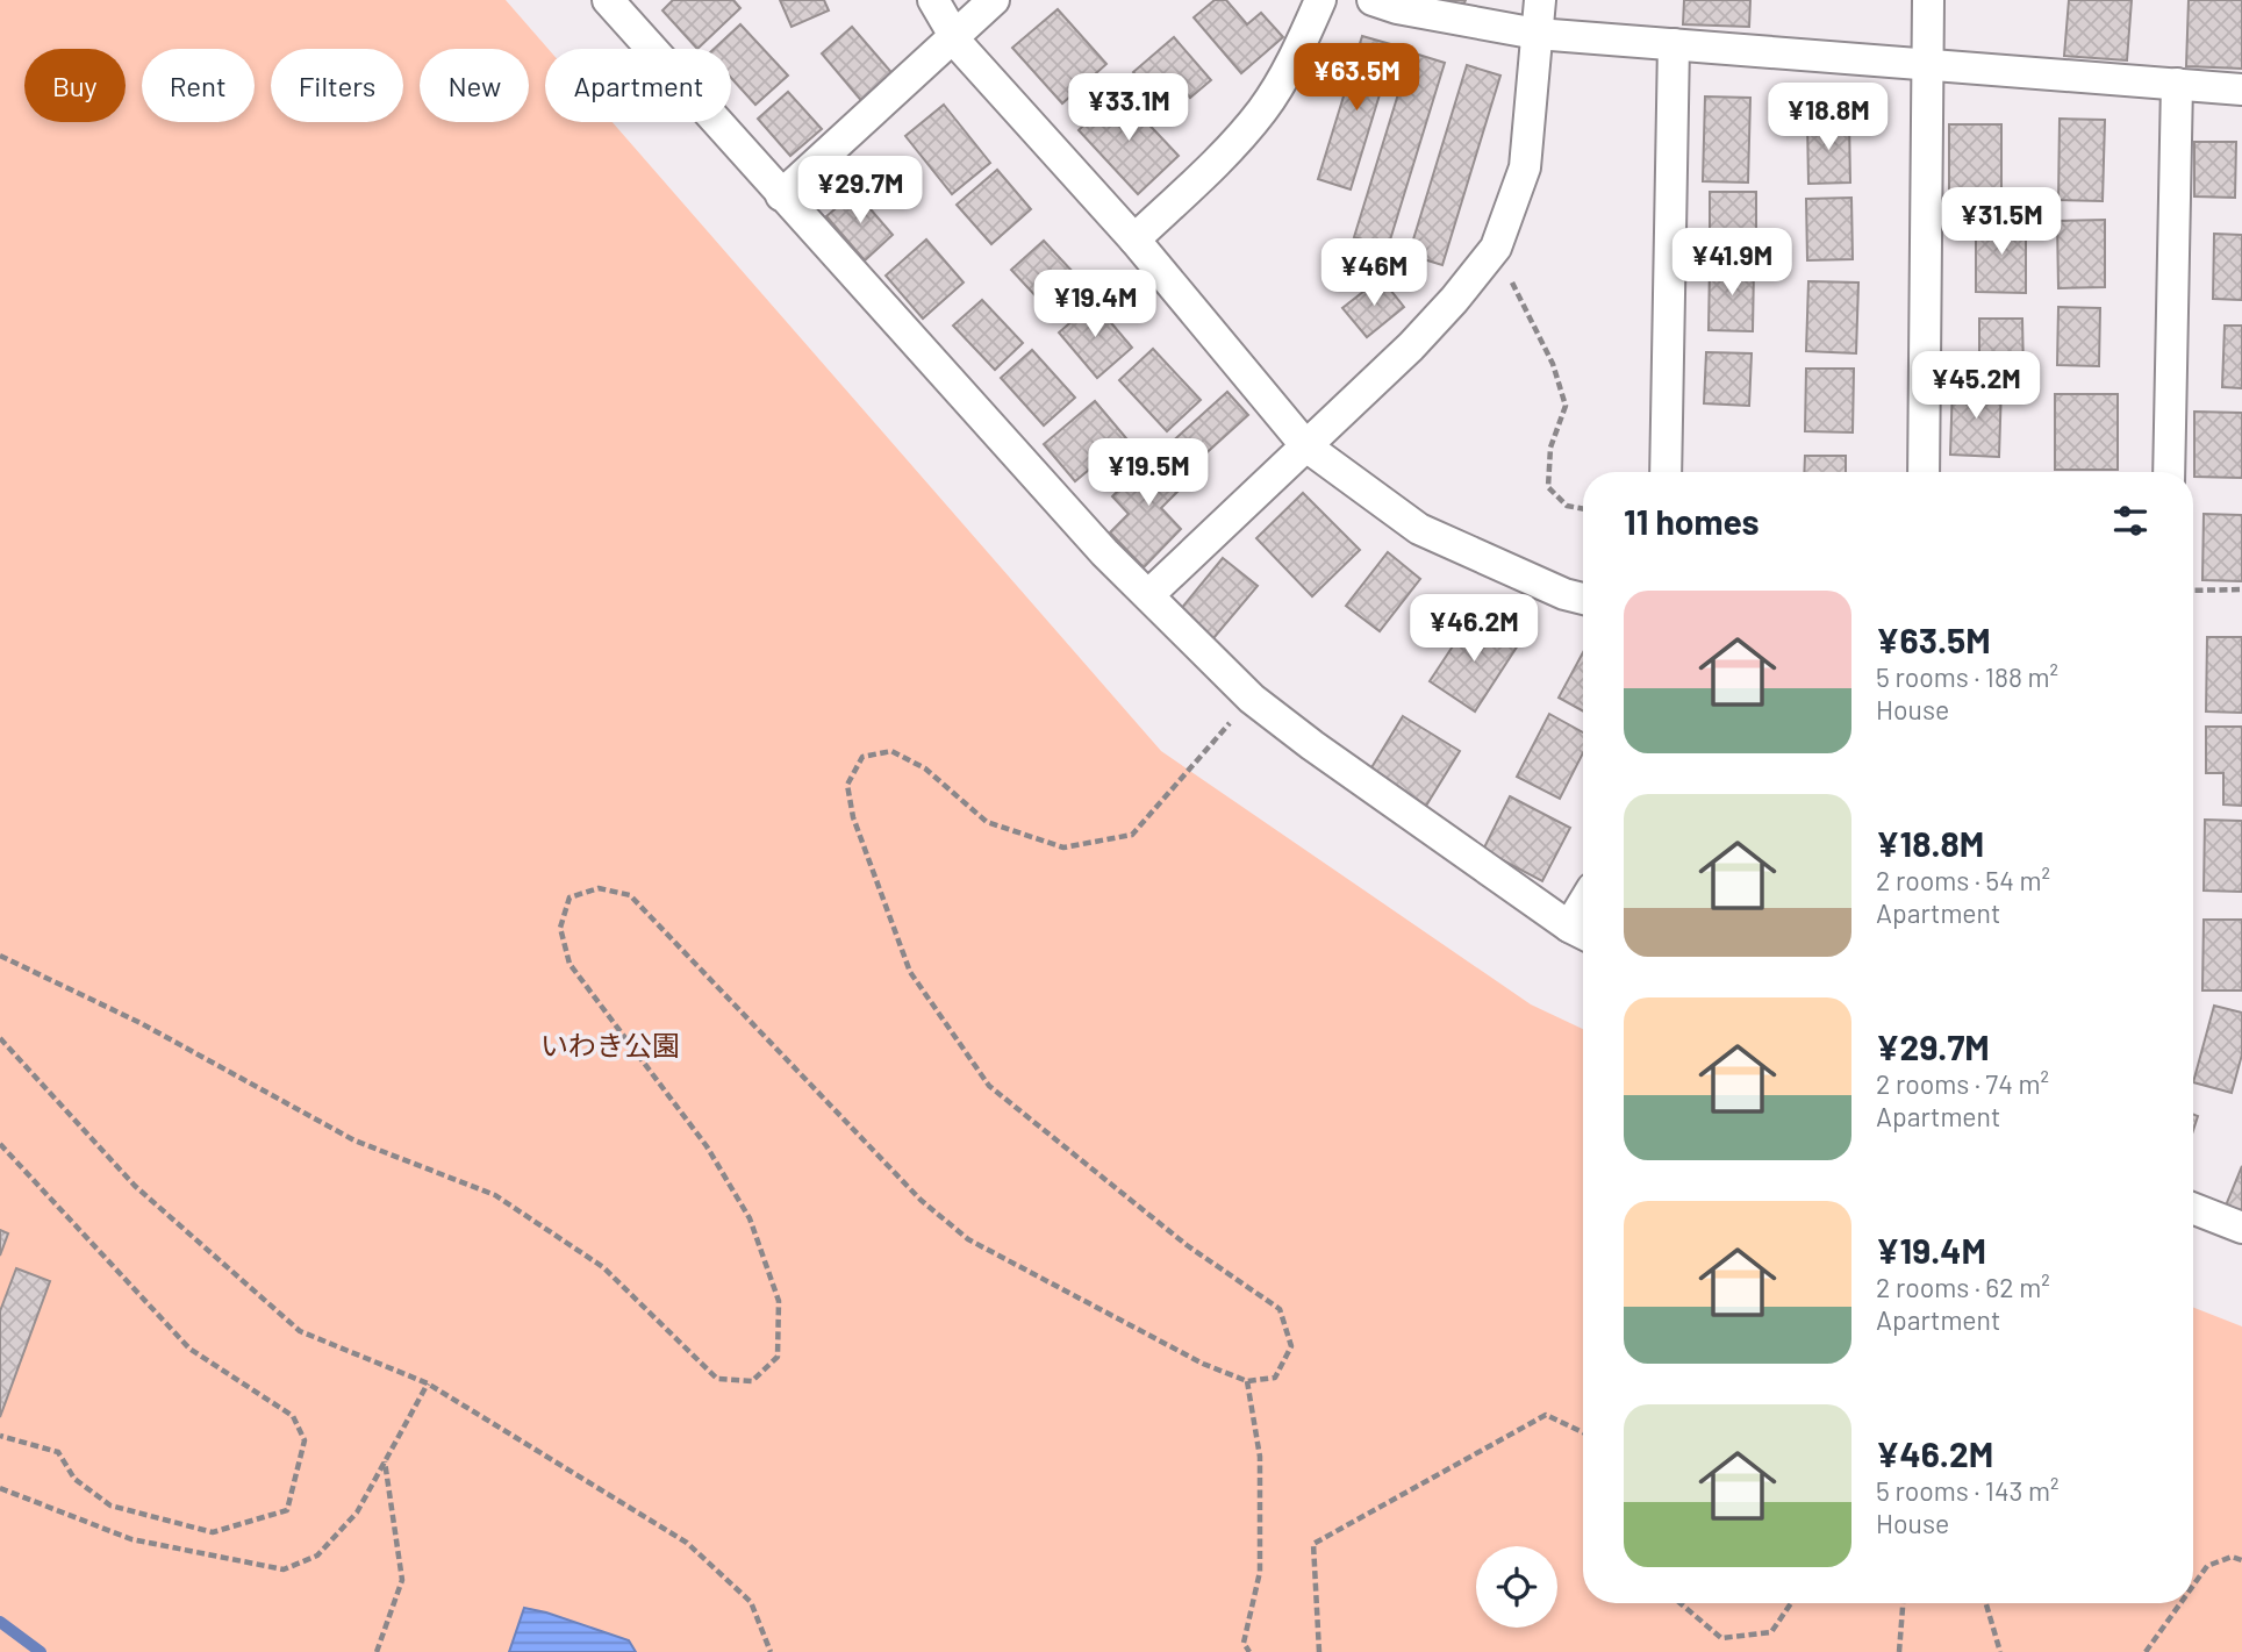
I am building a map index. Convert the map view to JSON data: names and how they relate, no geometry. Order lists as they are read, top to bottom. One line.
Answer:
{"parks":["いわき公園"],"page":{"price":["¥63.5M","¥33.1M","¥18.8M","¥29.7M","¥31.5M","¥41.9M","¥46M","¥19.4M","¥45.2M","¥19.5M","¥46.2M"],"chip":["Buy","Rent","Filters","New","Apartment"],"heading":"11 homes","list":[{"name":"¥63.5M","note":"5 rooms · 188 m² · House"},{"name":"¥18.8M","note":"2 rooms · 54 m² · Apartment"},{"name":"¥29.7M","note":"2 rooms · 74 m² · Apartment"},{"name":"¥19.4M","note":"2 rooms · 62 m² · Apartment"},{"name":"¥46.2M","note":"5 rooms · 143 m² · House"}]}}
